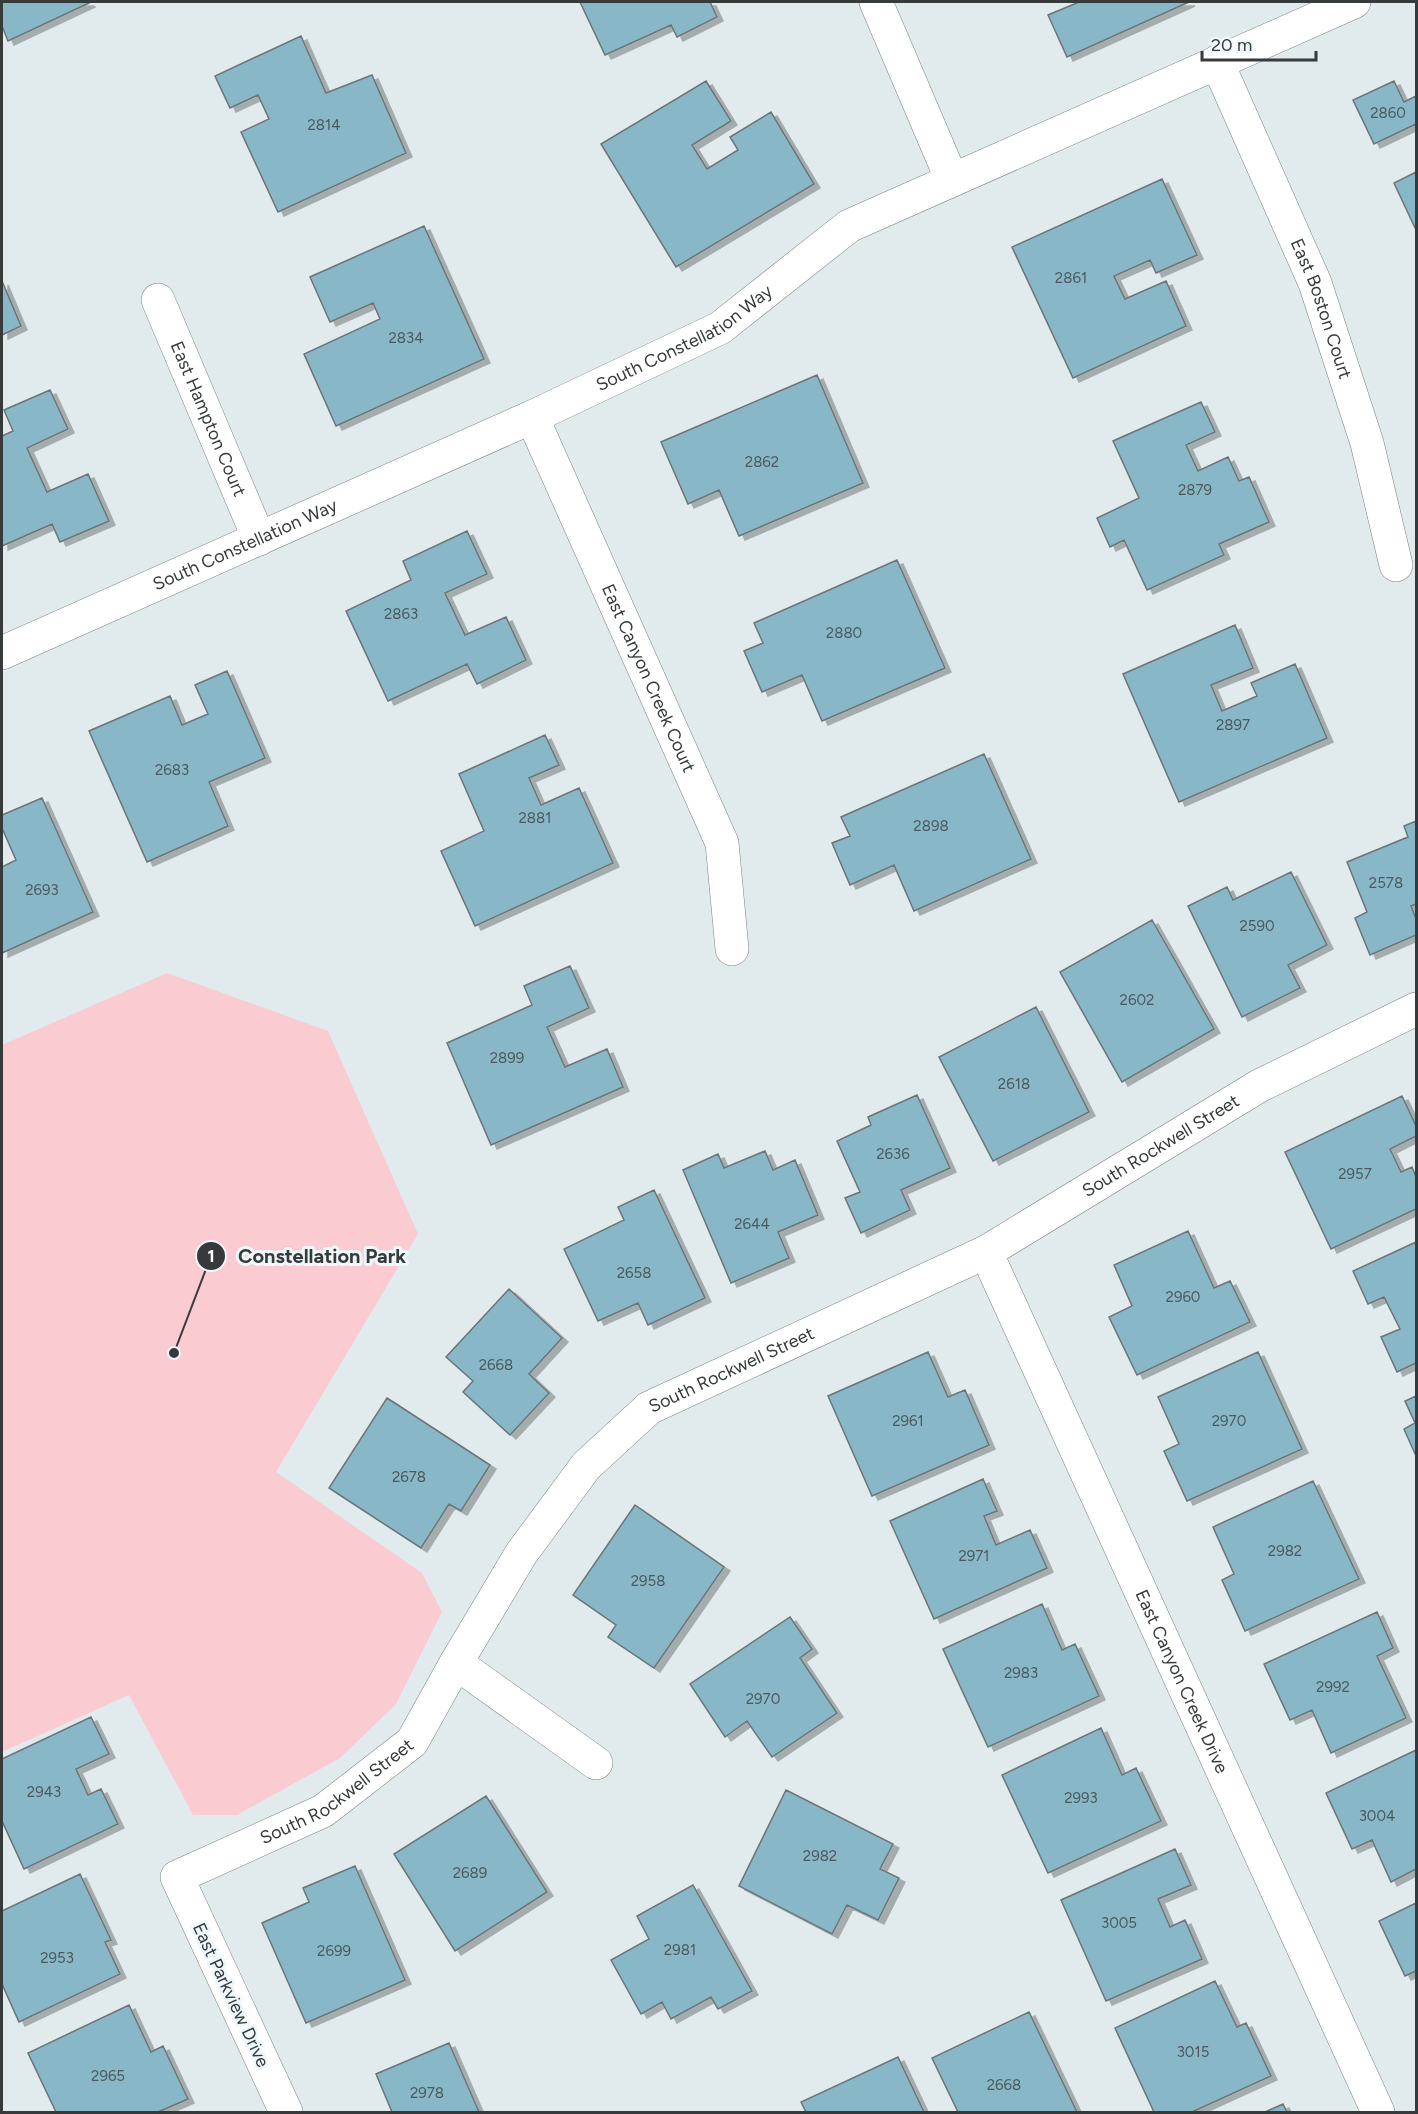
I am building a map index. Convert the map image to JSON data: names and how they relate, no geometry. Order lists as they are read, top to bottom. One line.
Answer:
{"streets":{"street":["East Boston Court","South Constellation Way","East Hampton Court","East Canyon Creek Court","South Rockwell Street","East Canyon Creek Drive","East Parkview Drive"]},"crossings":[["East Boston Court","South Constellation Way"],["South Constellation Way","East Hampton Court"],["South Constellation Way","East Canyon Creek Court"],["South Rockwell Street","East Canyon Creek Drive"],["South Rockwell Street","East Parkview Drive"]],"places":["Constellation Park"],"house_numbers":["2860","2814","2861","2834","2862","2879","2863","2880","2897","2683","2881","2898","2578","2693","2590","2602","2899","2618","2636","2957","2644","2658","2960","2668","2961","2970","2678","2982","2971","2958","2983","2992","2970","2943","2993","3004","2982","2689","3005","2981","2699","2953","3015","2965","2668","2978"],"scale_bar":"20 m"}
